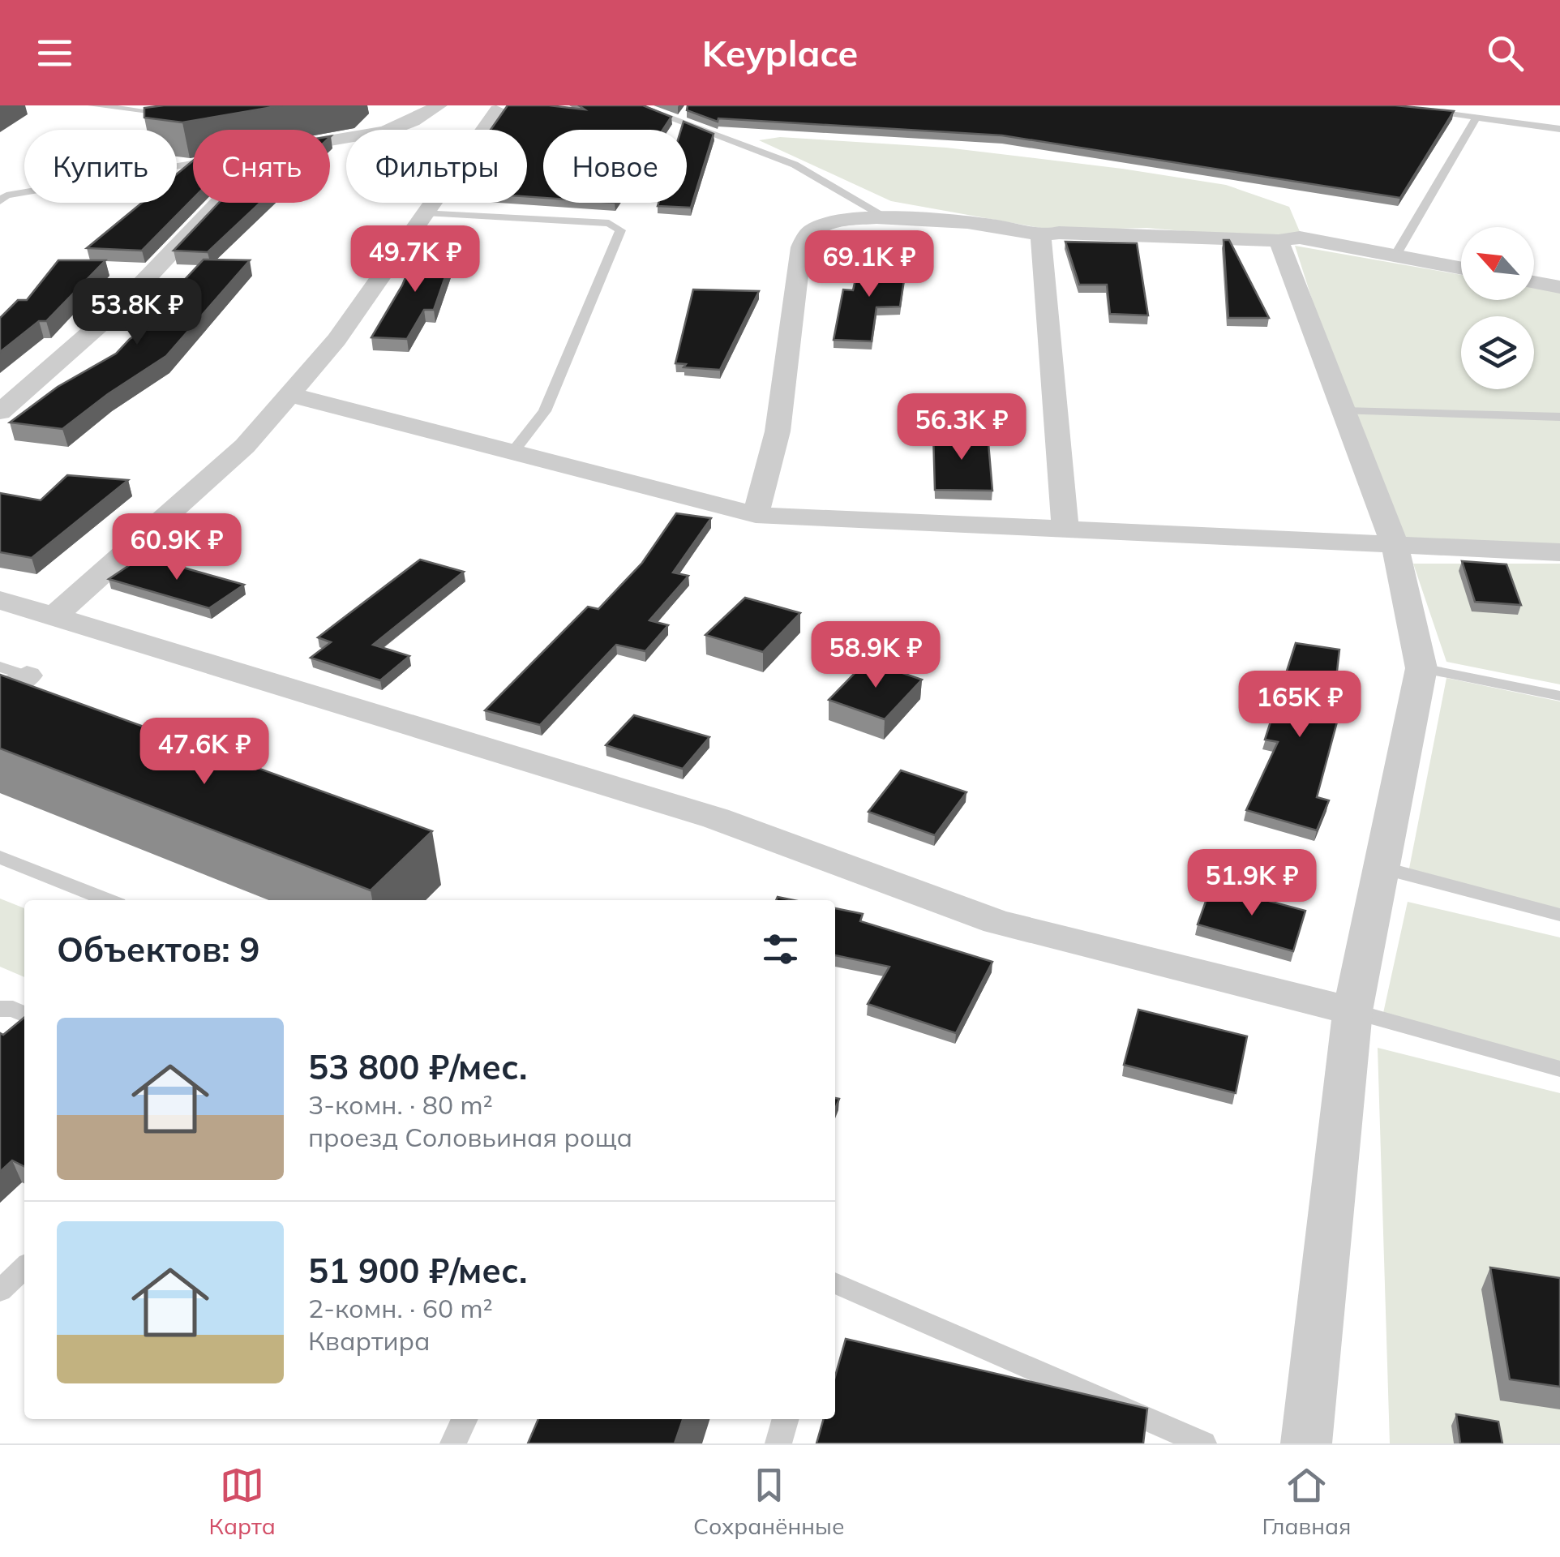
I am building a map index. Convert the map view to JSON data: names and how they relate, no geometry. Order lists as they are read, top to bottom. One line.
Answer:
{"north":"top left","page":{"header":"Keyplace","chip":["Купить","Снять","Фильтры","Новое"],"price":["49.7K ₽","69.1K ₽","53.8K ₽","56.3K ₽","60.9K ₽","58.9K ₽","165K ₽","47.6K ₽","51.9K ₽"],"heading":"Объектов: 9","list":[{"name":"53 800 ₽/мес.","note":"3-комн. · 80 m² · проезд Соловьиная роща"},{"name":"51 900 ₽/мес.","note":"2-комн. · 60 m² · Квартира"}],"tabs":["Карта","Сохранённые","Главная"]}}
